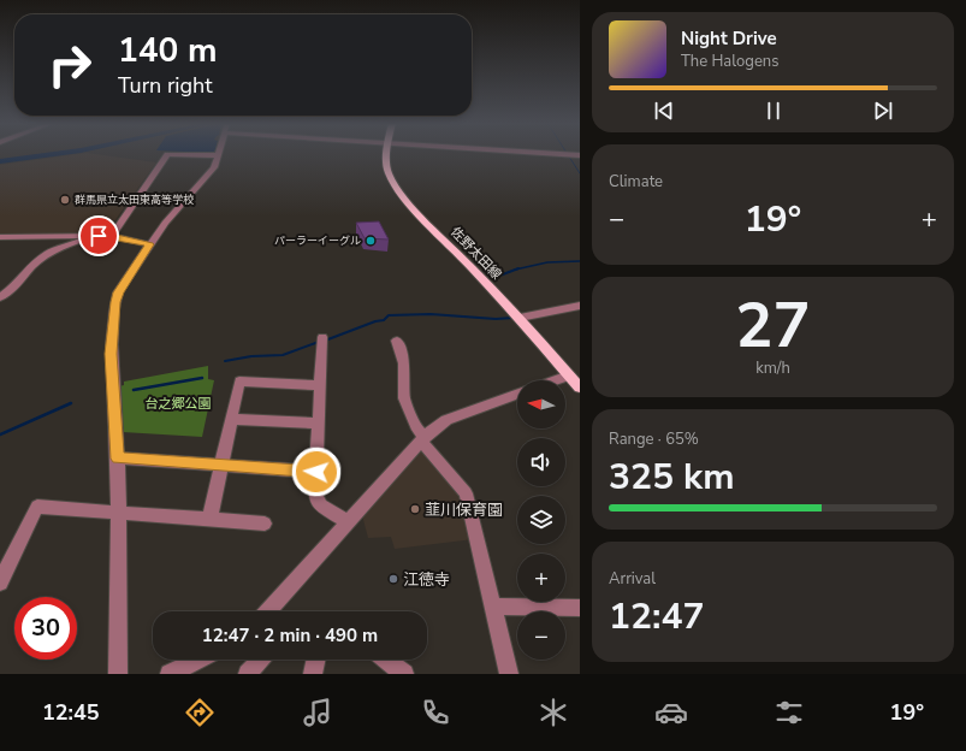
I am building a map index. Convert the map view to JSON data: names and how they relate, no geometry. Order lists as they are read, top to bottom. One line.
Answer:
{"streets":{"main road":["佐野太田線"]},"parks":["台之郷公園"],"places":["群馬県立太田東高等学校","パーラーイーグル","韮川保育園","江徳寺"],"north":"left","page":{"turn":["140 m","Turn right"],"song":["Night Drive","The Halogens"],"tile":["Climate",["27","km/h"],["Range · 65%","325 km"],["Arrival","12:47"]],"heat":["−","19°","+"],"map_buttons":["+","−"],"limit":"30","trip":"12:47 · 2 min · 490 m","tabs":["12:45","19°"]}}
